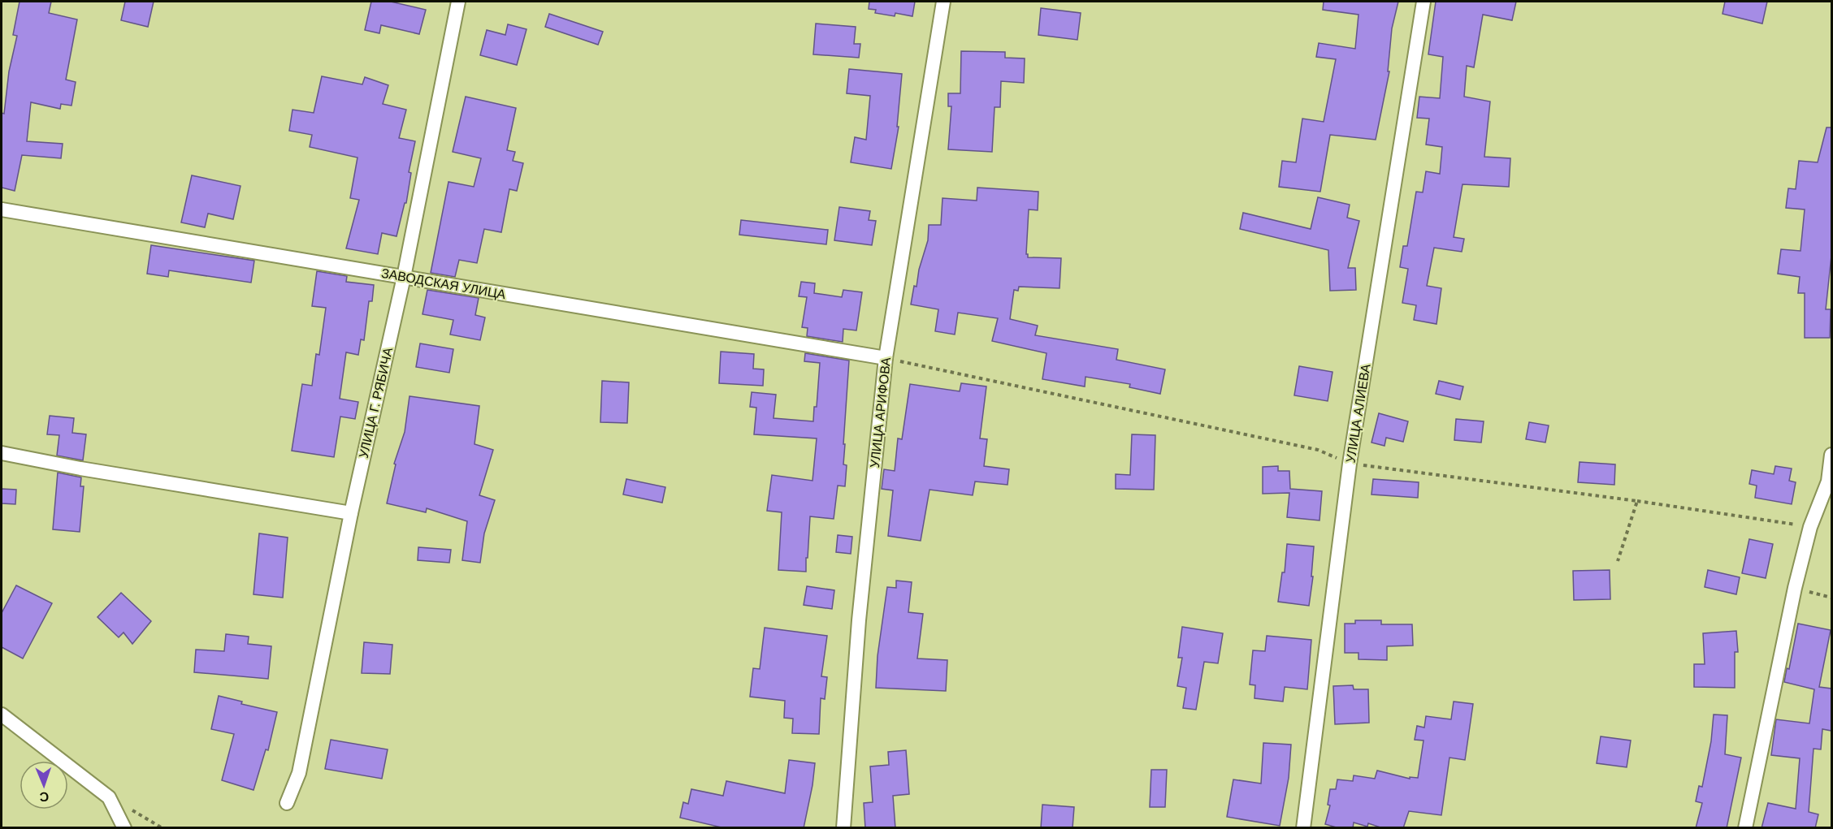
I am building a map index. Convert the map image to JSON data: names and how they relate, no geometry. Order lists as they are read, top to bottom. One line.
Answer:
{"streets":{"street":["ЗАВОДСКАЯ УЛИЦА","УЛИЦА Г. РЯБИЧА","УЛИЦА АРИФОВА","УЛИЦА АЛИЕВА"]},"crossings":[["ЗАВОДСКАЯ УЛИЦА","УЛИЦА Г. РЯБИЧА"],["ЗАВОДСКАЯ УЛИЦА","УЛИЦА АРИФОВА"]],"north":"bottom"}
